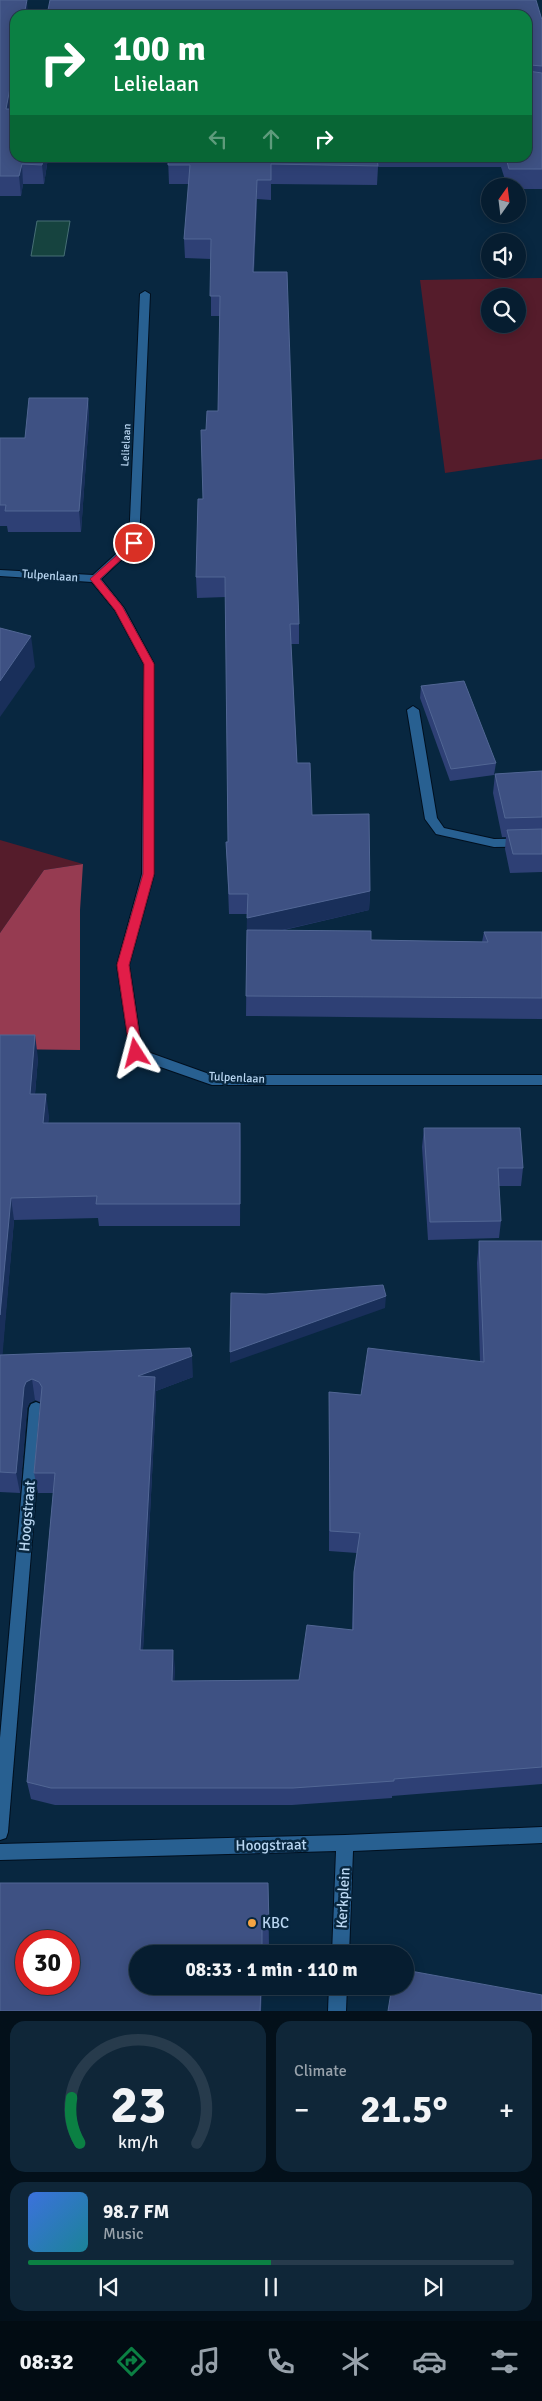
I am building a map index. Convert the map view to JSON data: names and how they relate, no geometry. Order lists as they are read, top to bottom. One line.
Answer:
{"streets":{"street":["Lelielaan","Tulpenlaan","Hoogstraat","Kerkplein"]},"crossings":[["Lelielaan","Tulpenlaan"],["Hoogstraat","Kerkplein"]],"places":["KBC"],"north":"top","page":{"turn":["100 m","Lelielaan"],"limit":"30","trip":"08:33 · 1 min · 110 m","tile":"Climate","heat":["−","21.5°","+"],"song":["98.7 FM","Music"],"tabs":"08:32","gauge":["23","km/h"]}}
